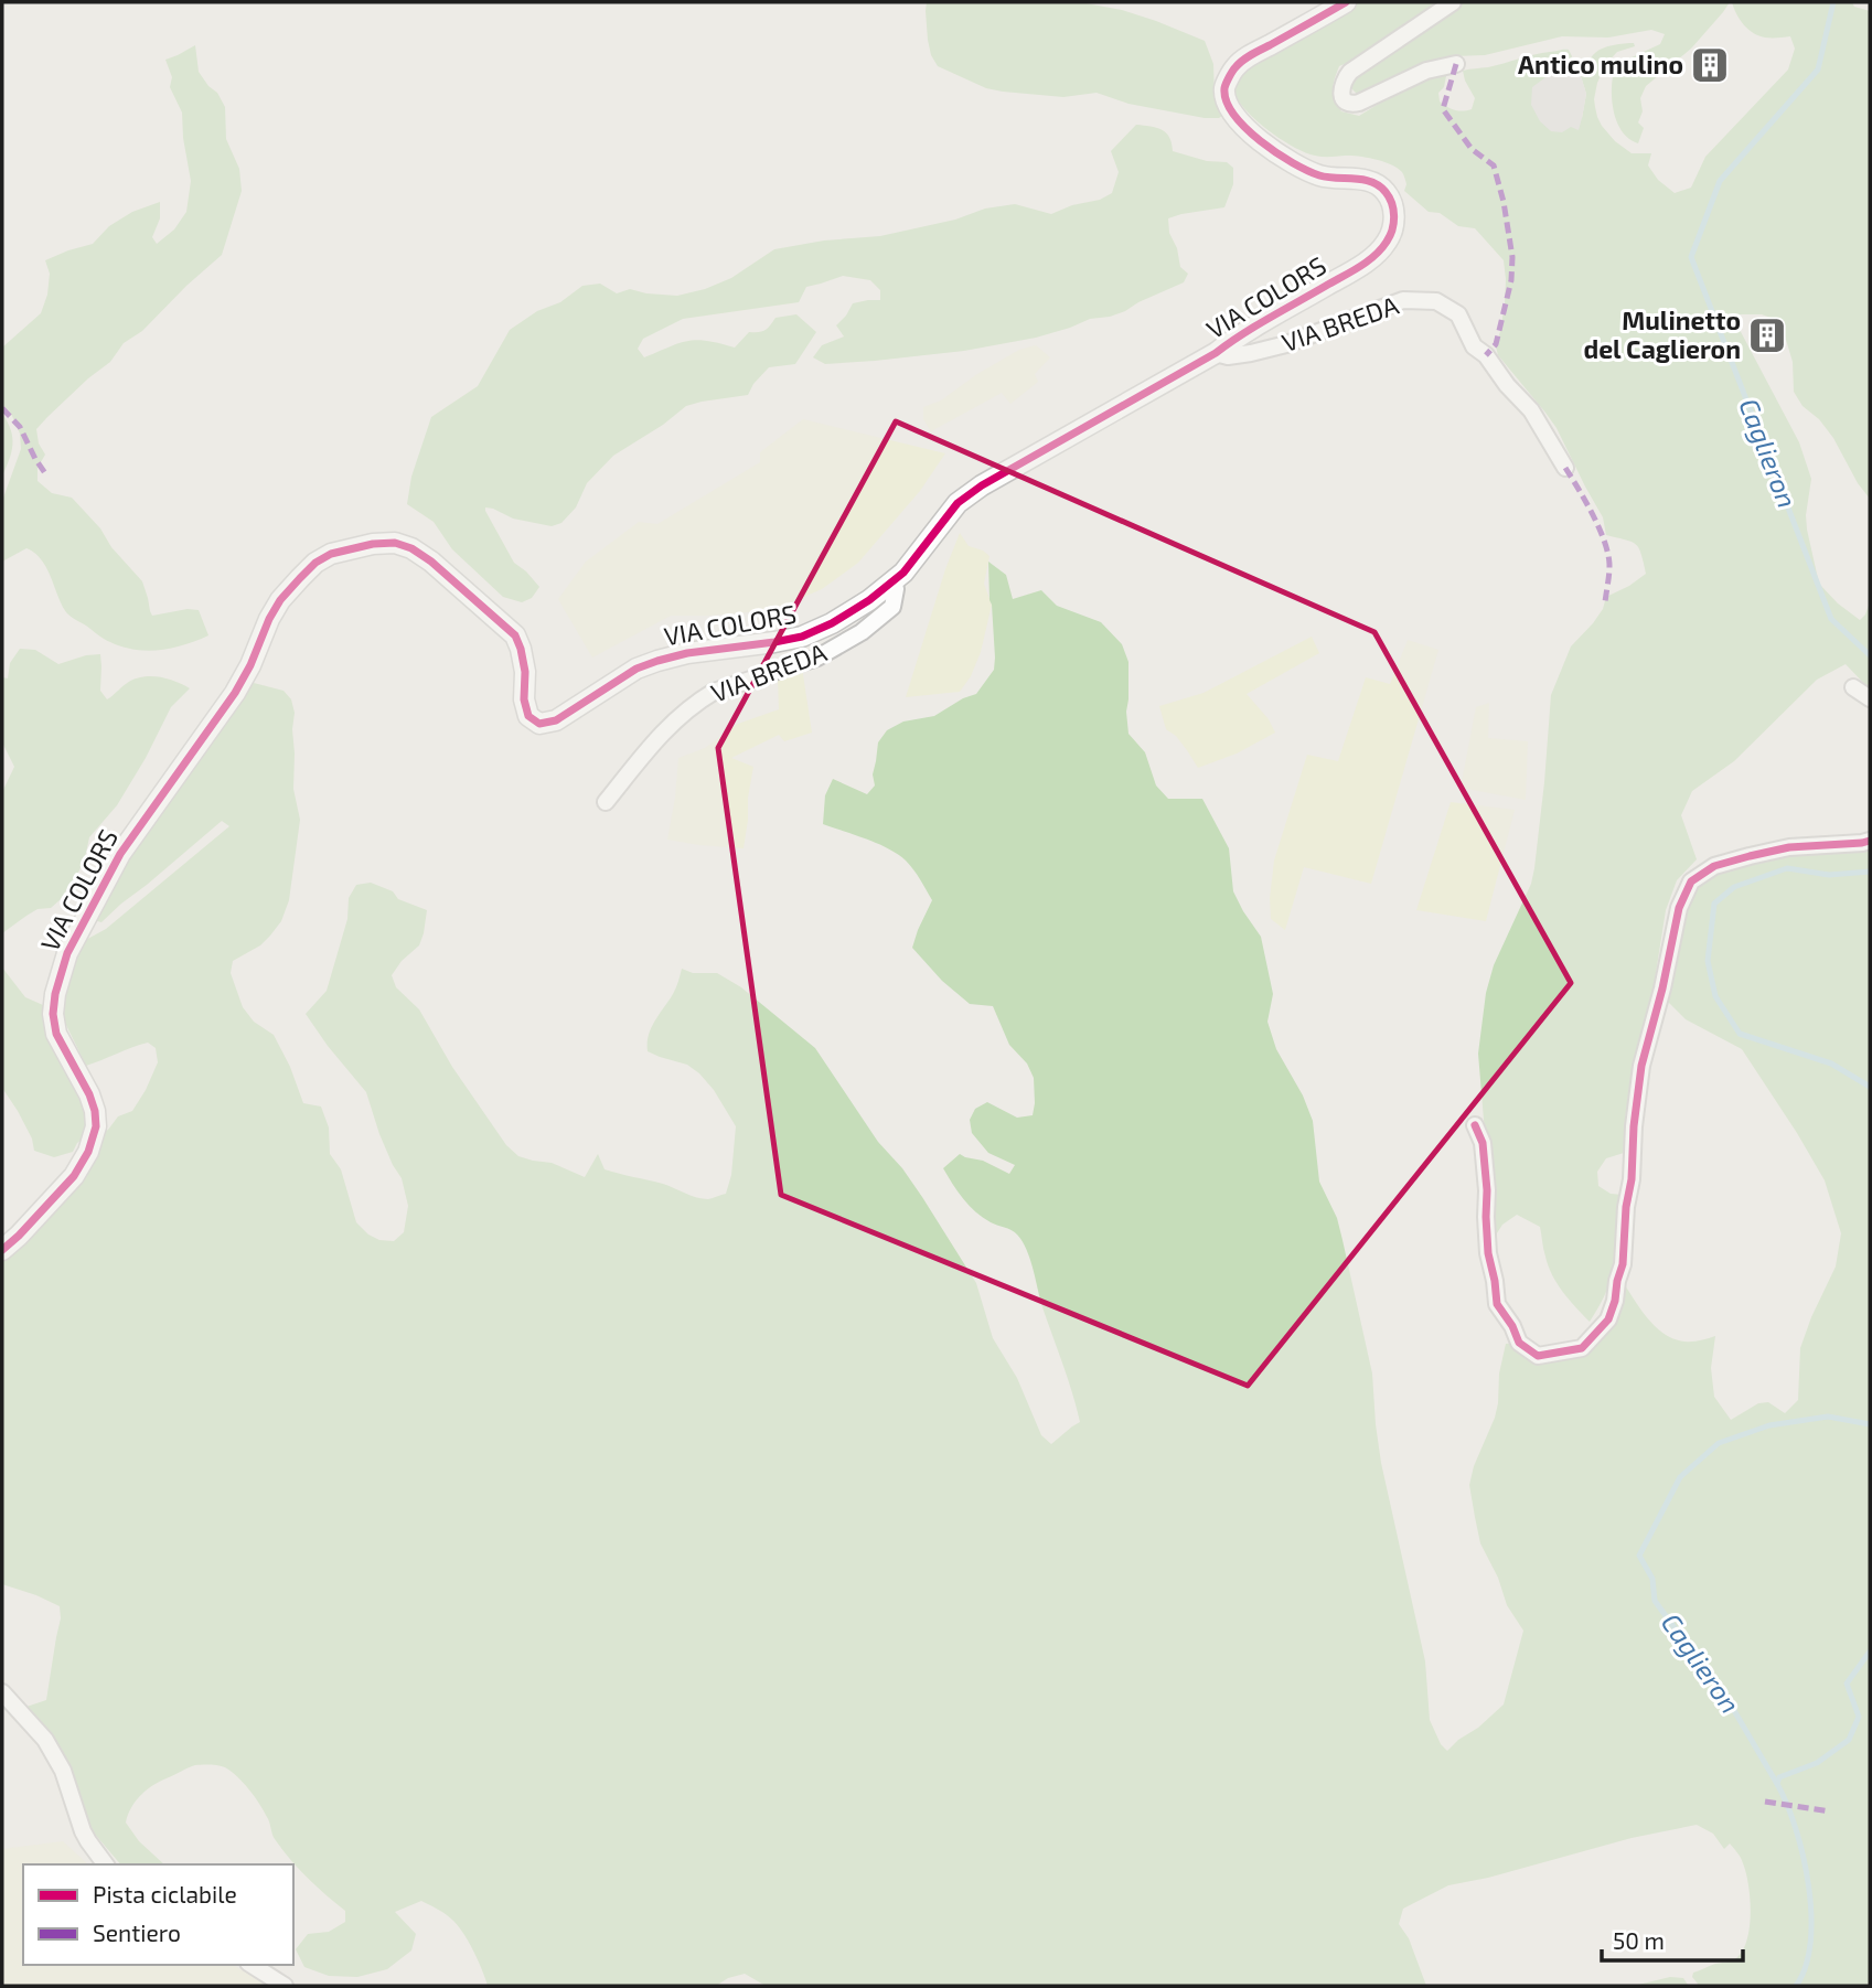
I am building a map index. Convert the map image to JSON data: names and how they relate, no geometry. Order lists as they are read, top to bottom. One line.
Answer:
{"streets":{"street":["VIA COLORS","VIA BREDA"]},"crossings":[["VIA COLORS","VIA BREDA"]],"water":["Caglieron"],"places":{"building":["Antico mulino","Mulinetto del Caglieron"]},"legend":["Pista ciclabile","Sentiero"],"scale_bar":"50 m"}
